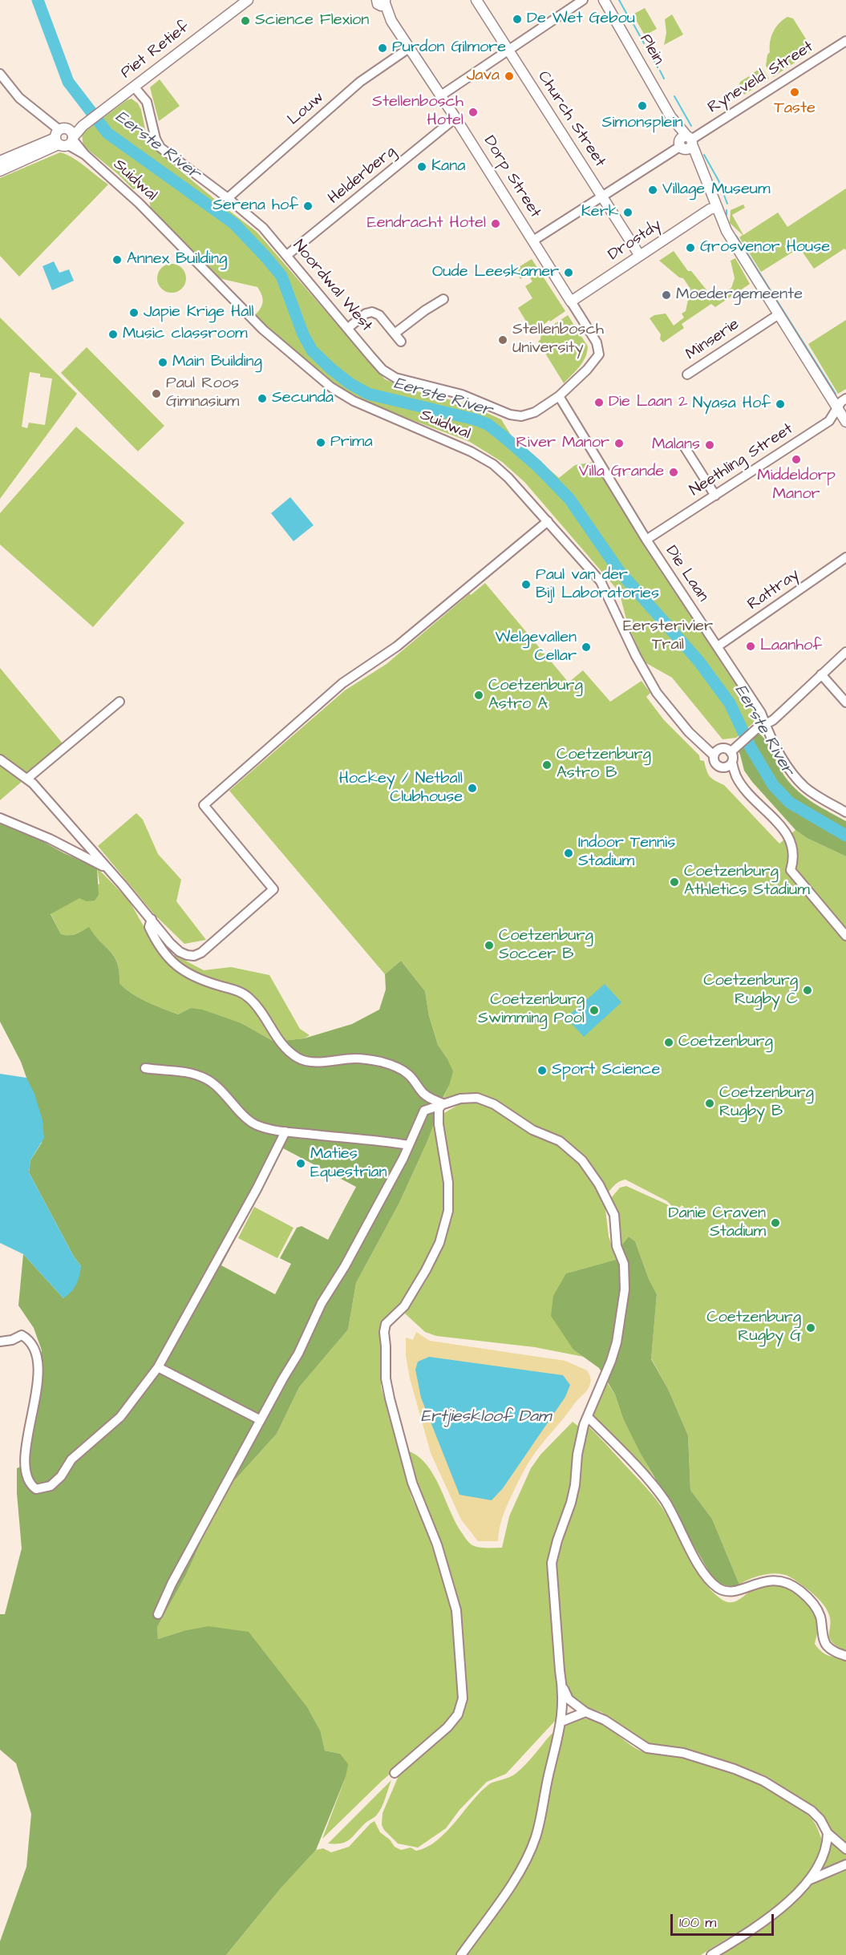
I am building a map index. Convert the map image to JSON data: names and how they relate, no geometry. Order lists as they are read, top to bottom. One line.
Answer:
{"streets":{"street":["Plein","Piet Retief","Ryneveld Street","Louw","Church Street","Helderberg","Dorp Street","Suidwal","Drostdy","Noordwal West","Minserie","Neethling Street","Die Laan","Rattray"]},"crossings":[["Plein","Ryneveld Street"],["Plein","Drostdy"],["Plein","Minserie"],["Plein","Neethling Street"],["Piet Retief","Suidwal"],["Piet Retief","Noordwal West"],["Ryneveld Street","Church Street"],["Ryneveld Street","Dorp Street"],["Louw","Dorp Street"],["Louw","Noordwal West"],["Church Street","Drostdy"],["Helderberg","Dorp Street"],["Helderberg","Noordwal West"],["Dorp Street","Drostdy"],["Dorp Street","Noordwal West"],["Noordwal West","Die Laan"],["Neethling Street","Die Laan"],["Die Laan","Rattray"]],"water":["Eerste River","Ertjieskloof Dam"],"parks":["Eersterivier Trail"],"places":["De Wet Gebou","Science Flexion","Purdon Gilmore","Java","Taste","Simonsplein","Stellenbosch Hotel","Kana","Village Museum","Serena hof","Kerk","Eendracht Hotel","Grosvenor House","Annex Building","Oude Leeskamer","Moedergemeente","Japie Krige Hall","Music classroom","Stellenbosch University","Main Building","Paul Roos Gimnasium","Secunda","Die Laan 2","Nyasa Hof","Prima","River Manor","Malans","Middeldorp Manor","Villa Grande","Paul van der Bijl Laboratories","Laanhof","Welgevallen Cellar","Coetzenburg Astro A","Coetzenburg Astro B","Hockey / Netball Clubhouse","Indoor Tennis Stadium","Coetzenburg Athletics Stadium","Coetzenburg Soccer B","Coetzenburg Rugby C","Coetzenburg Swimming Pool","Coetzenburg","Sport Science","Coetzenburg Rugby B","Maties Equestrian","Danie Craven Stadium","Coetzenburg Rugby G"],"scale_bar":"100 m"}
